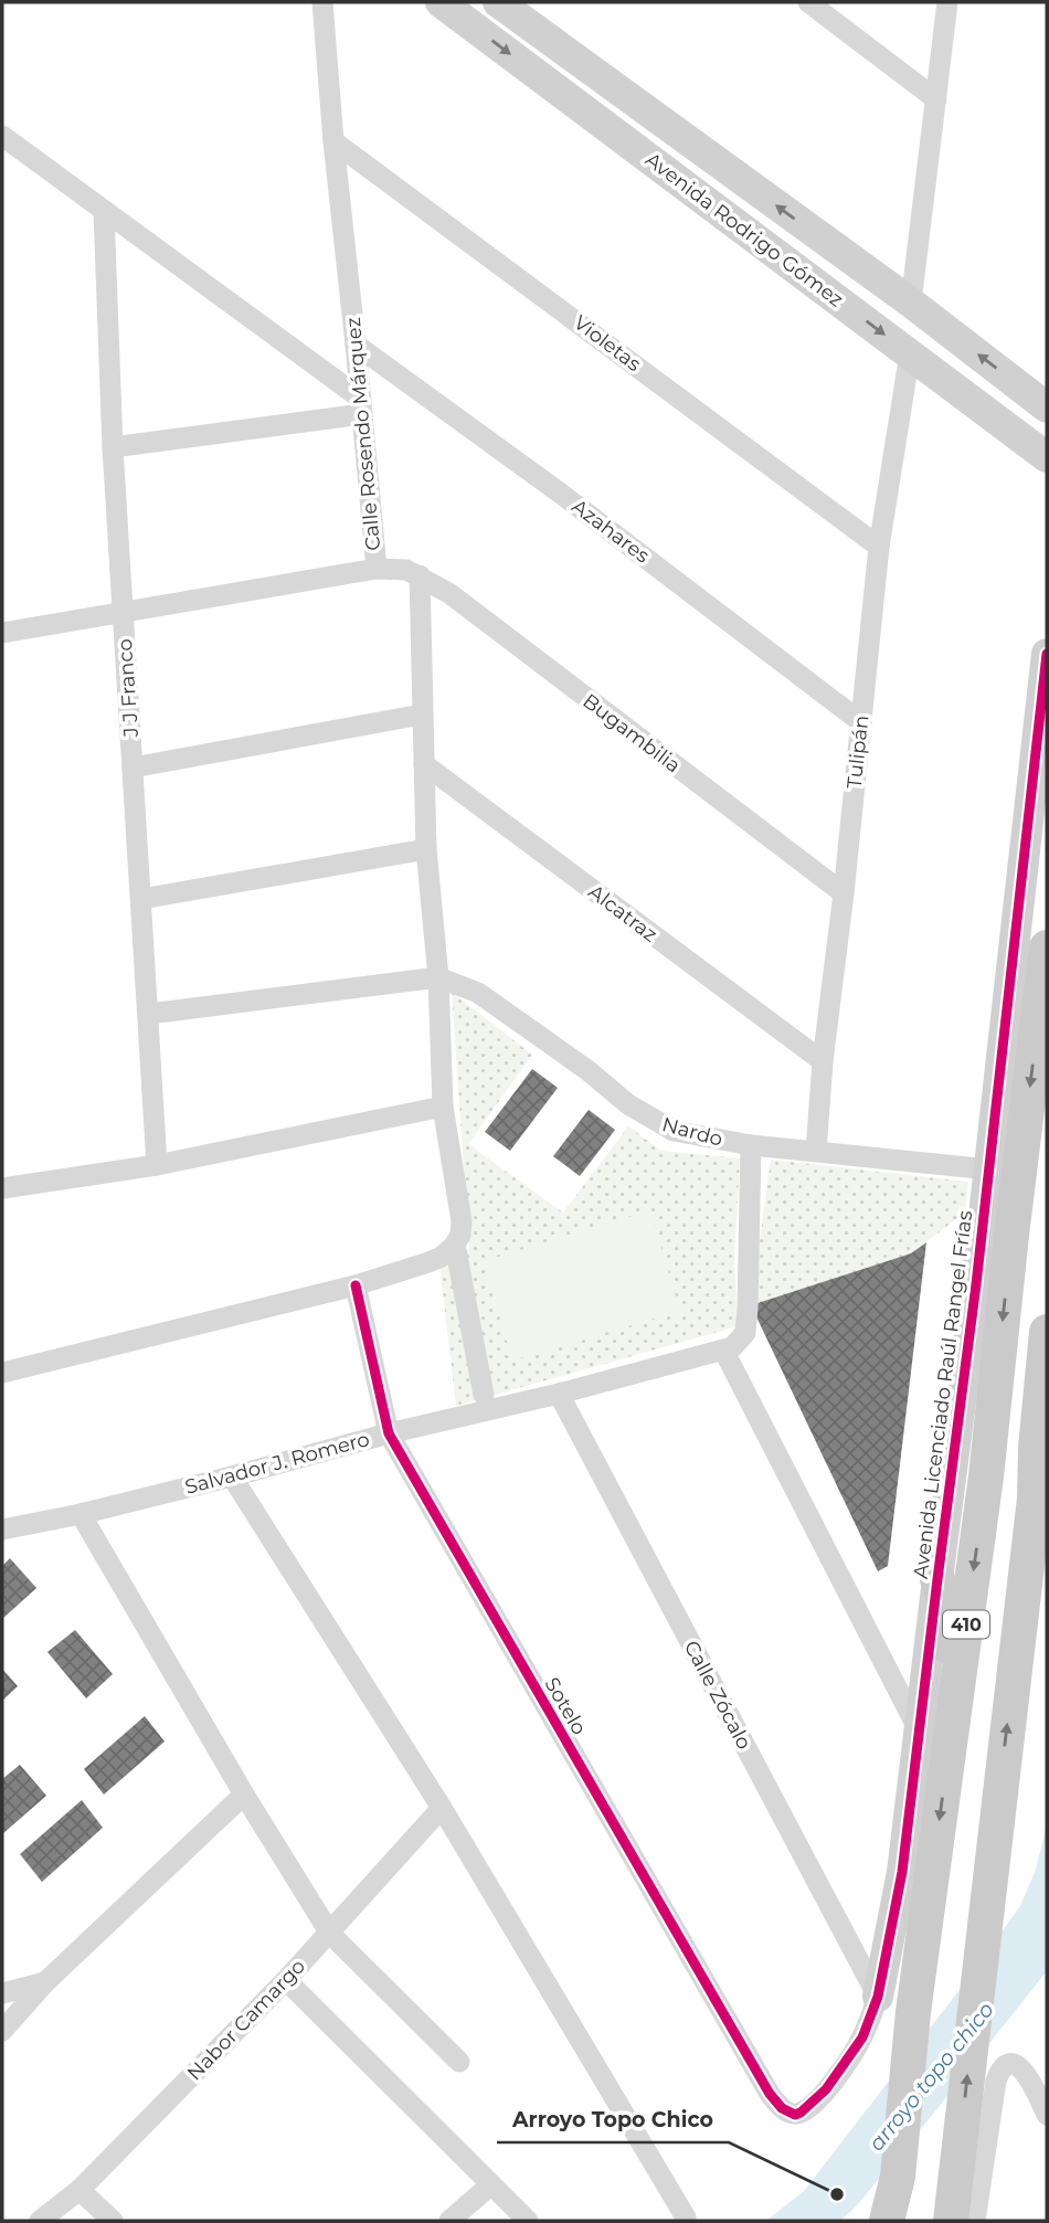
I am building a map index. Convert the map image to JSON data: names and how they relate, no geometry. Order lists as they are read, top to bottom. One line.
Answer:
{"streets":{"main road":["Avenida Rodrigo Gómez","Avenida Licenciado Raúl Rangel Frías","410"],"street":["Violetas","Calle Rosendo Márquez","Azahares","J J Franco","Bugambilia","Tulipán","Alcatraz","Nardo","Salvador J. Romero","Calle Zócalo","Sotelo","Nabor Camargo"]},"crossings":[["Avenida Rodrigo Gómez","Tulipán"],["Violetas","Calle Rosendo Márquez"],["Violetas","Tulipán"],["Calle Rosendo Márquez","Azahares"],["Calle Rosendo Márquez","Bugambilia"],["Azahares","Tulipán"],["Bugambilia","Tulipán"],["Tulipán","Alcatraz"],["Tulipán","Nardo"],["Nardo","Avenida Licenciado Raúl Rangel Frías"],["Avenida Licenciado Raúl Rangel Frías","Calle Zócalo"],["Avenida Licenciado Raúl Rangel Frías","Sotelo"],["Salvador J. Romero","Calle Zócalo"],["Salvador J. Romero","Sotelo"]],"water":["arroyo topo chico"],"places":["Arroyo Topo Chico"]}
